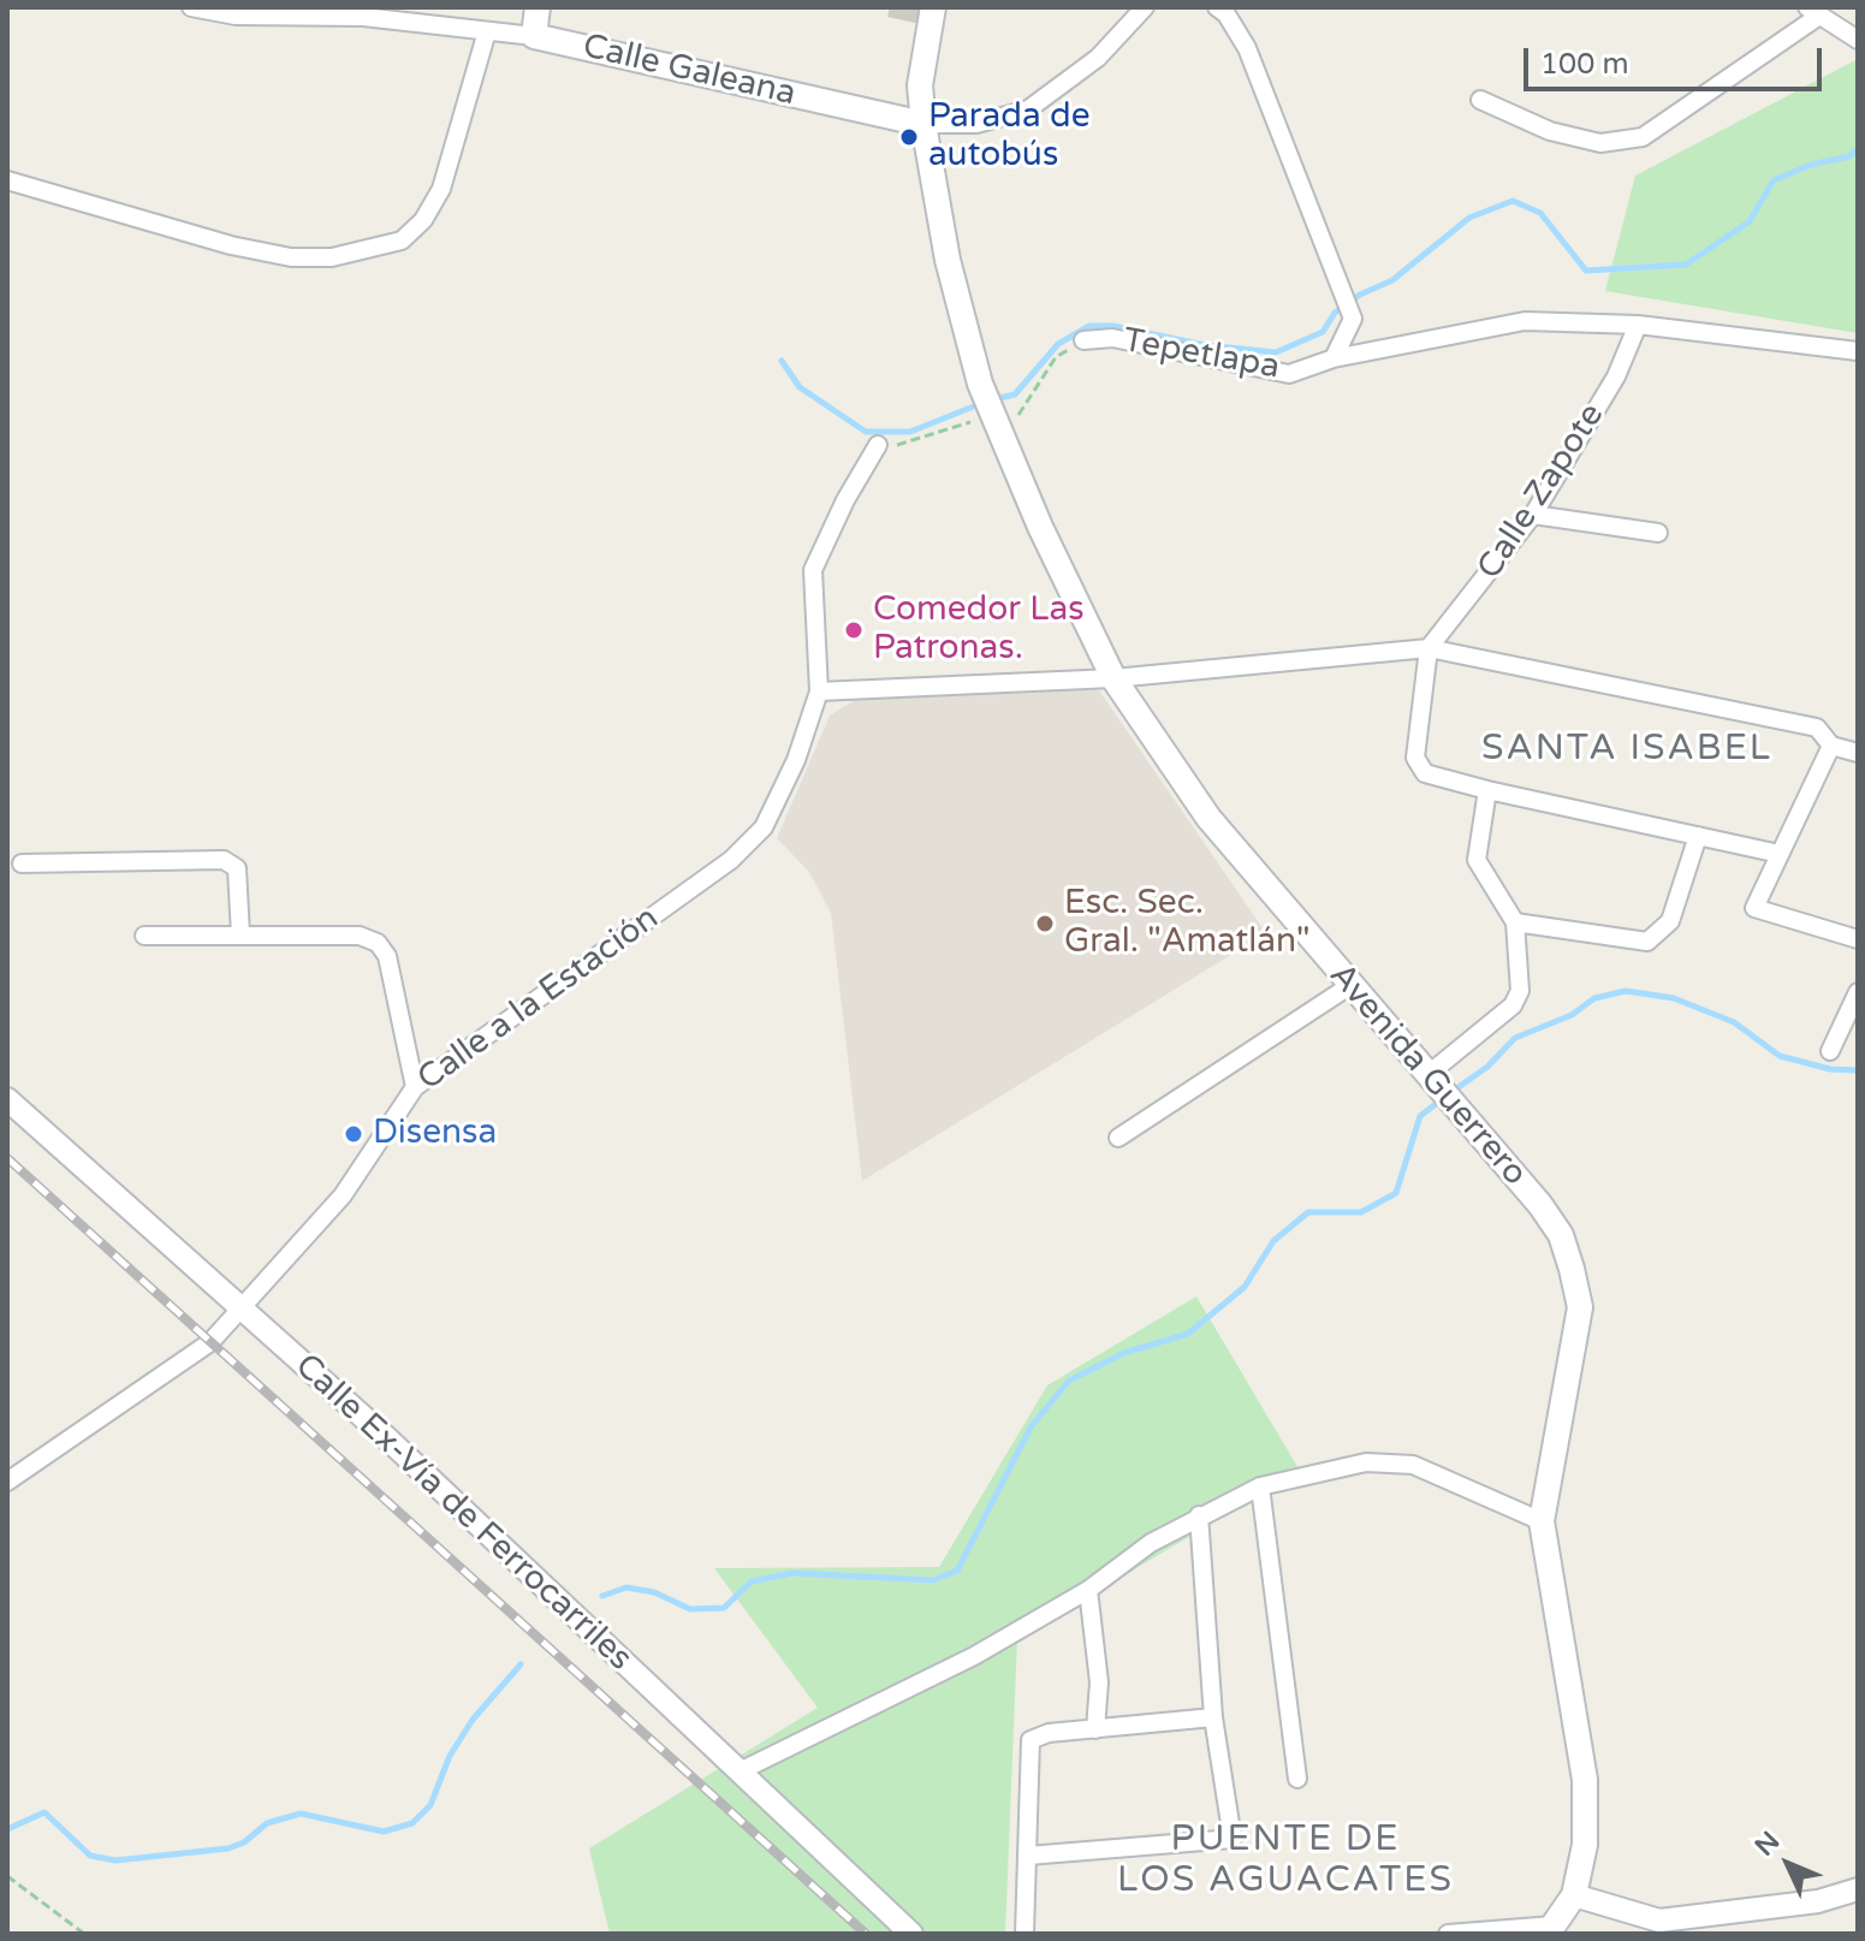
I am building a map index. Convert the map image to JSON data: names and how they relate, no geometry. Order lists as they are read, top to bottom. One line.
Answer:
{"streets":{"main road":["Calle Galeana","Avenida Guerrero"],"street":["Tepetlapa","Calle Zapote","Calle a la Estación","Calle Ex-Vía de Ferrocarriles"]},"crossings":[["Calle Galeana","Avenida Guerrero"],["Tepetlapa","Calle Zapote"],["Tepetlapa","Avenida Guerrero"],["Calle a la Estación","Calle Ex-Vía de Ferrocarriles"]],"districts":["SANTA ISABEL","PUENTE DE LOS AGUACATES"],"places":["Parada de autobús","Comedor Las Patronas.","Esc. Sec. Gral. \"Amatlán\"","Disensa"],"scale_bar":"100 m","north":"top left"}
